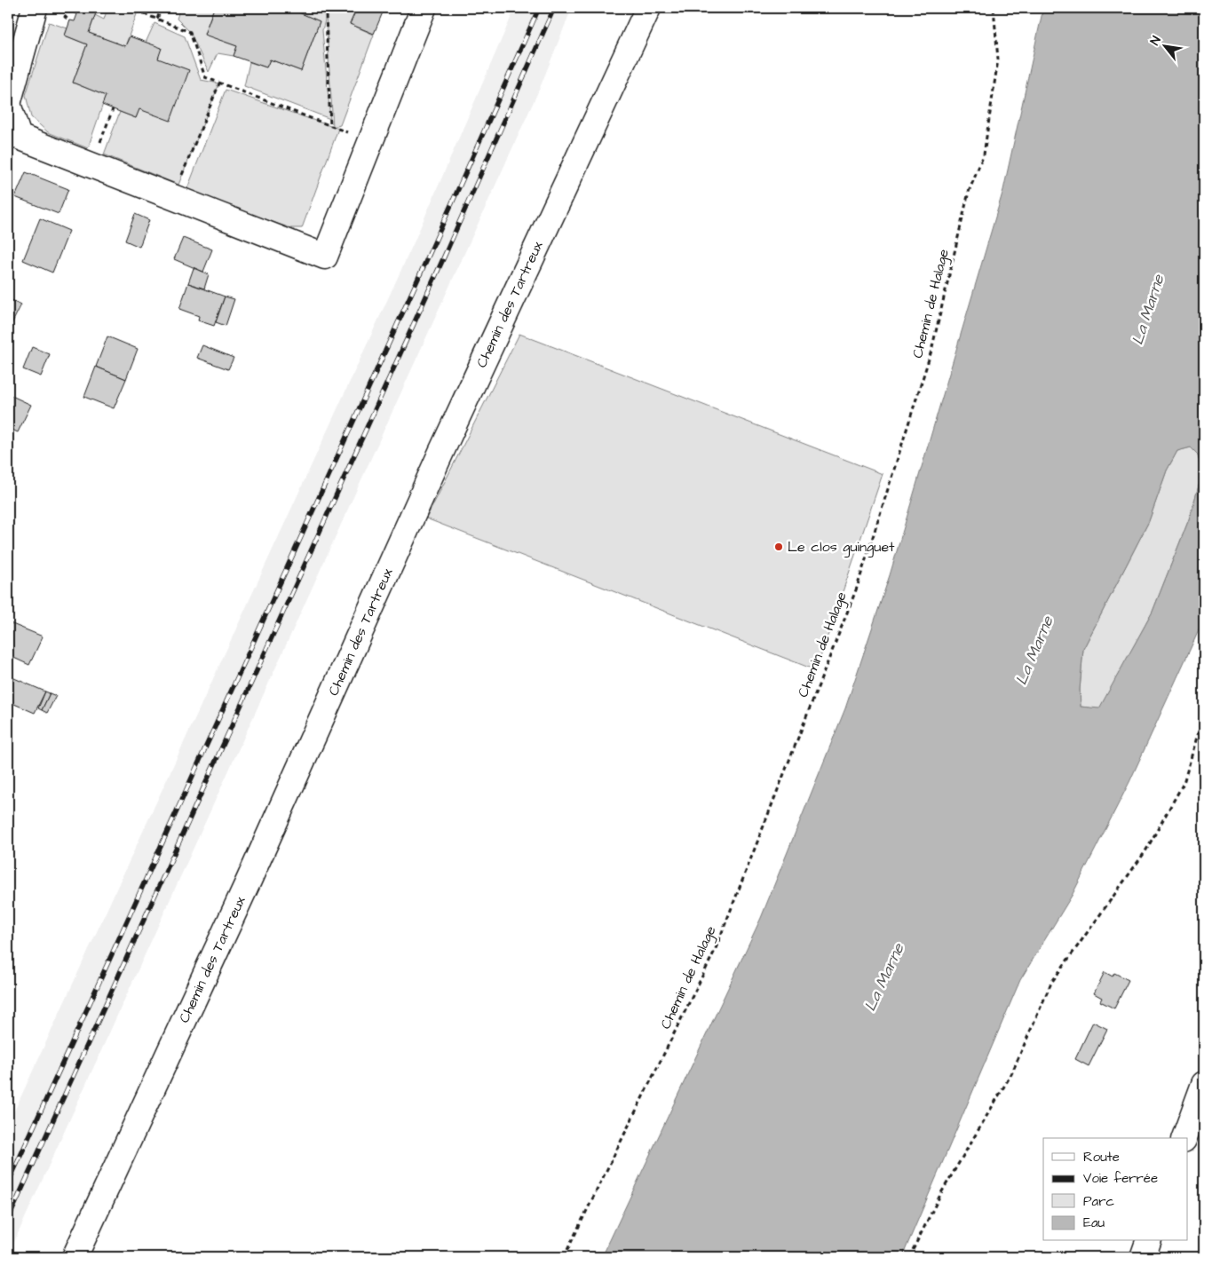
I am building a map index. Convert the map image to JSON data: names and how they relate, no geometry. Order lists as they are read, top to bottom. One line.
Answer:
{"streets":{"street":["Chemin des Tartreux"],"path":["Chemin de Halage"]},"water":["La Marne"],"places":["Le clos guinguet"],"legend":["Route","Voie ferrée","Parc","Eau"],"north":"top left"}
